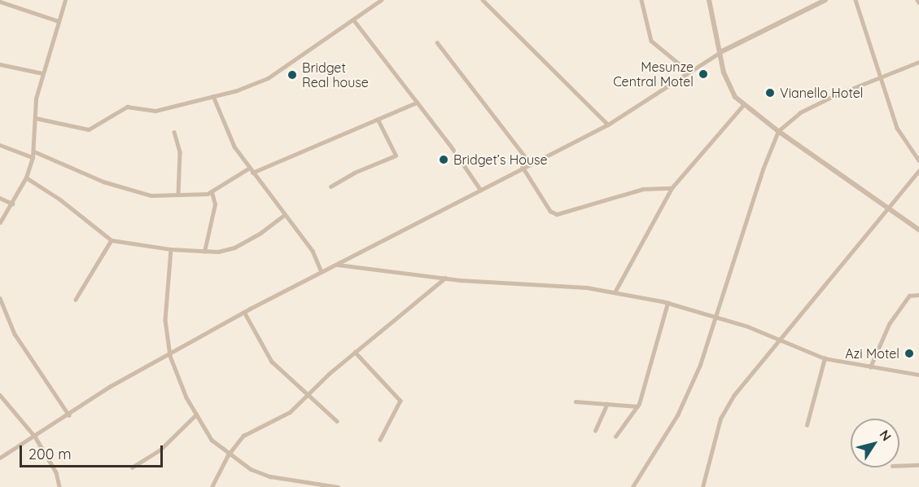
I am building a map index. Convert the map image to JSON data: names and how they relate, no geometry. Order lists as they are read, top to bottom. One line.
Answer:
{"places":["Mesunze Central Motel","Bridget Real house","Vianello Hotel","Bridget’s House","Azi Motel"],"scale_bar":"200 m","north":"top right"}
